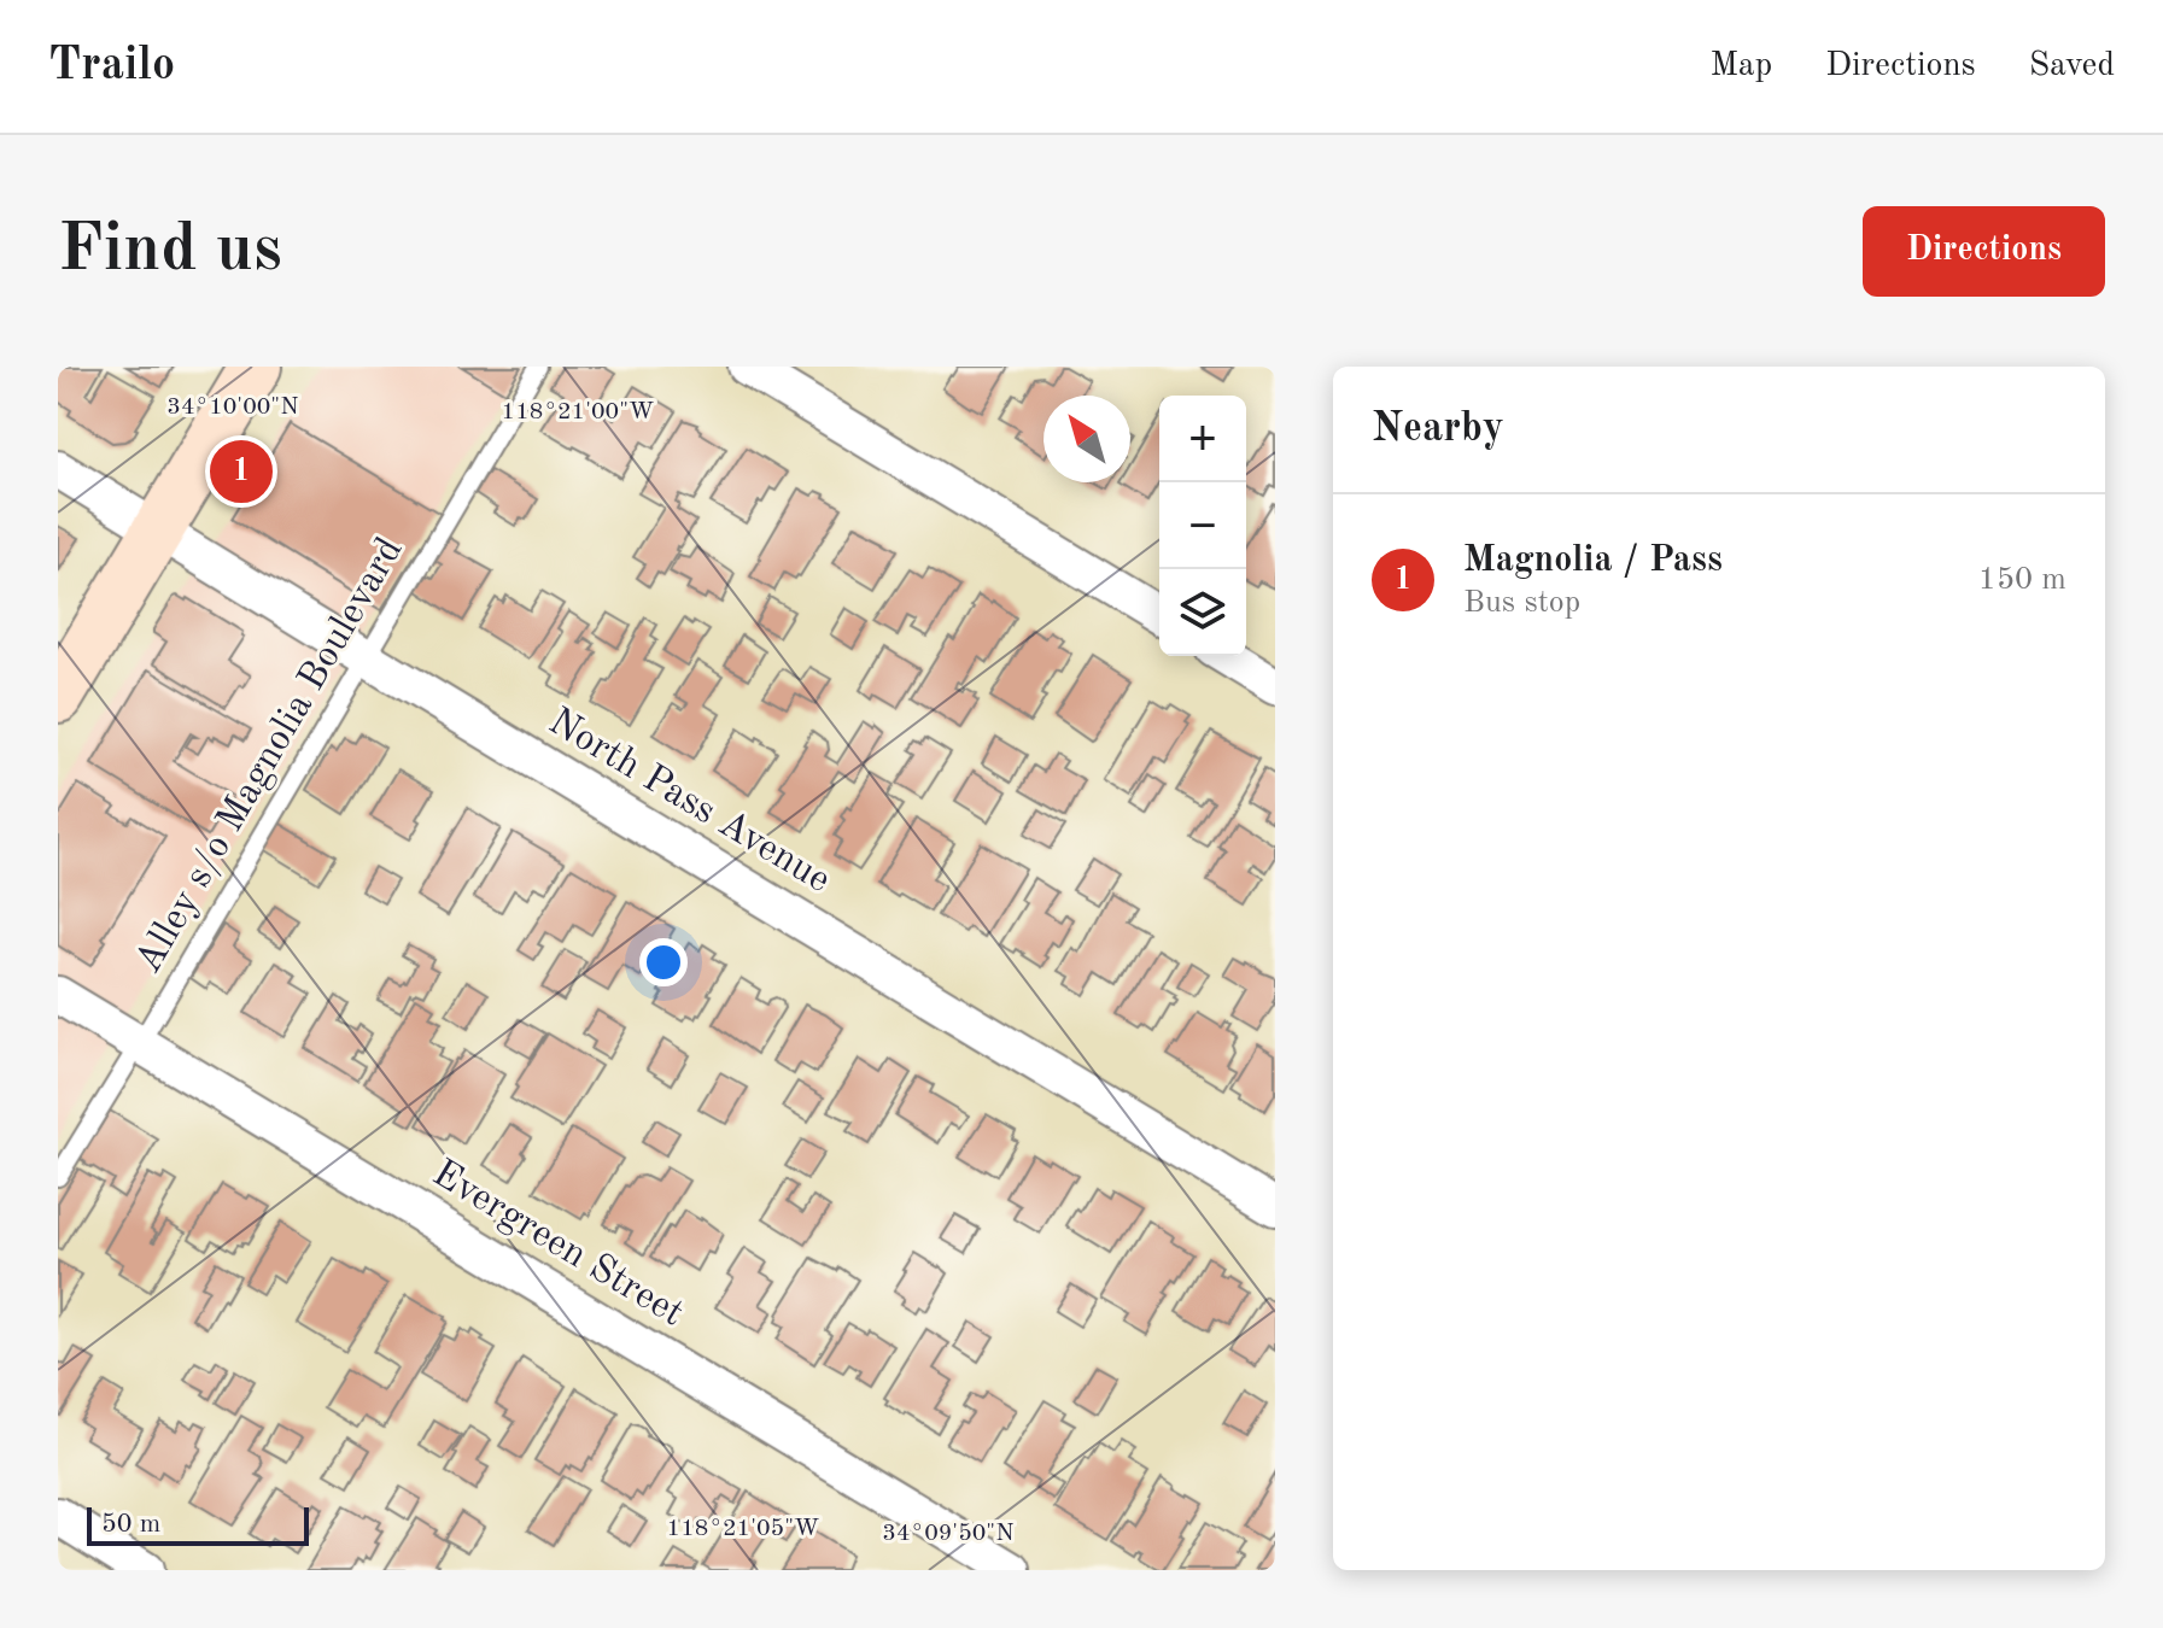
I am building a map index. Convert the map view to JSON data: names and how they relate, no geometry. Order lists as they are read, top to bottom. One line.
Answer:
{"streets":{"street":["North Pass Avenue","Evergreen Street"],"lane":["Alley s/o Magnolia Boulevard"]},"crossings":[["Alley s/o Magnolia Boulevard","North Pass Avenue"],["Alley s/o Magnolia Boulevard","Evergreen Street"]],"scale_bar":"50 m","north":"top left","page":{"header":"Trailo","nav":["Map","Directions","Saved"],"buttons":"Directions","title":"Find us","heading":"Nearby","map_buttons":["+","−"],"pins":"1","list":[{"mark":"1","name":"Magnolia / Pass","note":"Bus stop","value":"150 m"}],"scale":"50 m"},"coordinates":["34°10'00\"N","118°21'00\"W","118°21'05\"W","34°09'50\"N"]}
